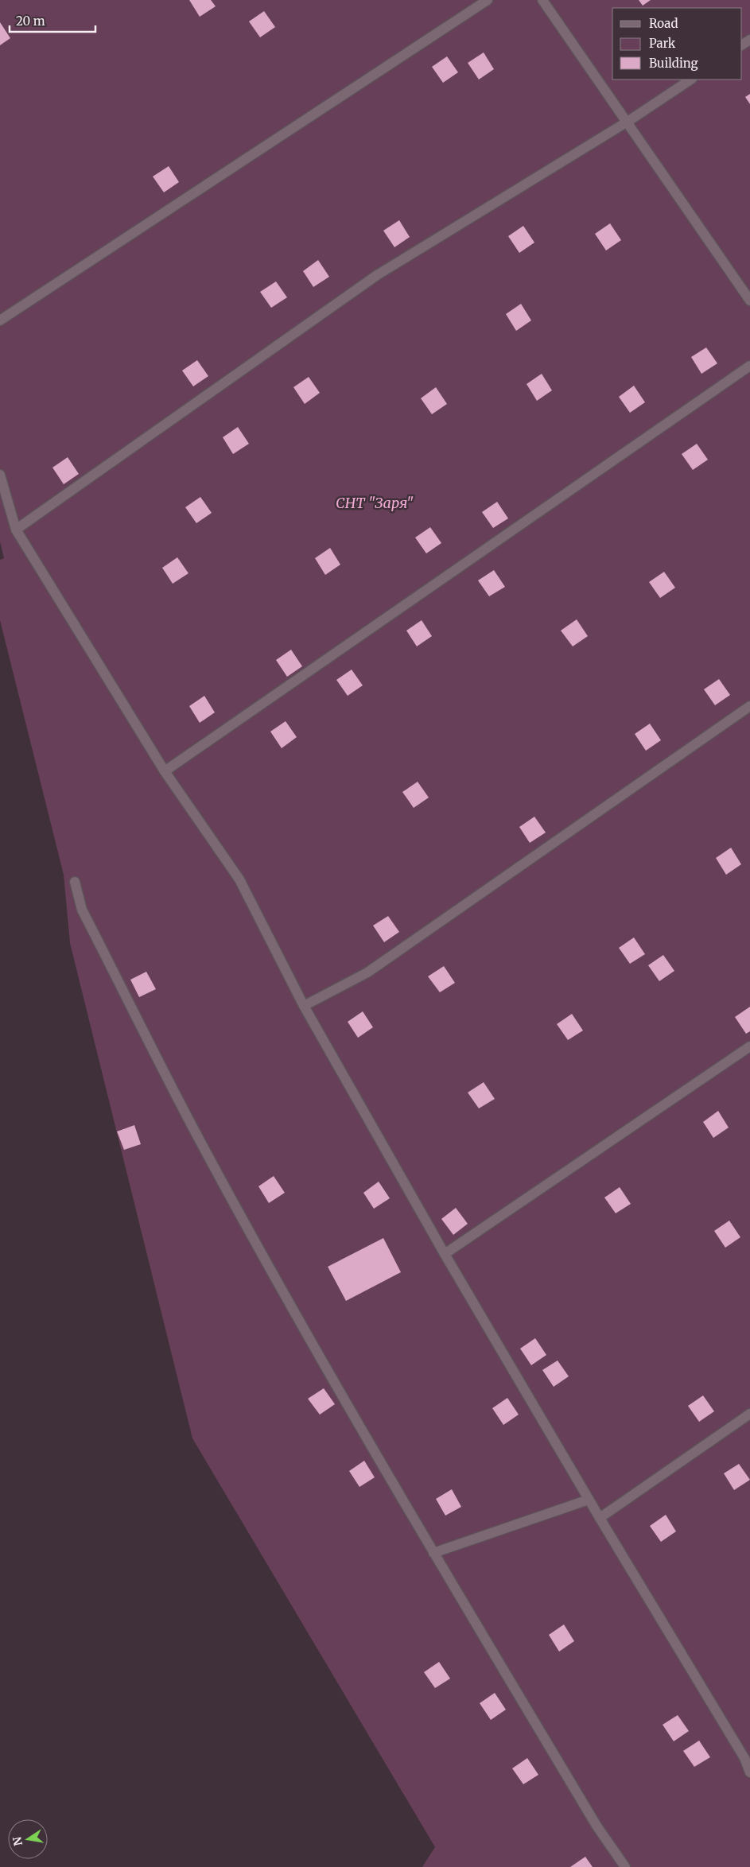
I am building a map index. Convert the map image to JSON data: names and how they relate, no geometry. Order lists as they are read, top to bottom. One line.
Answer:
{"parks":["СНТ \"Заря\""],"legend":["Road","Park","Building"],"scale_bar":"20 m","north":"left"}
